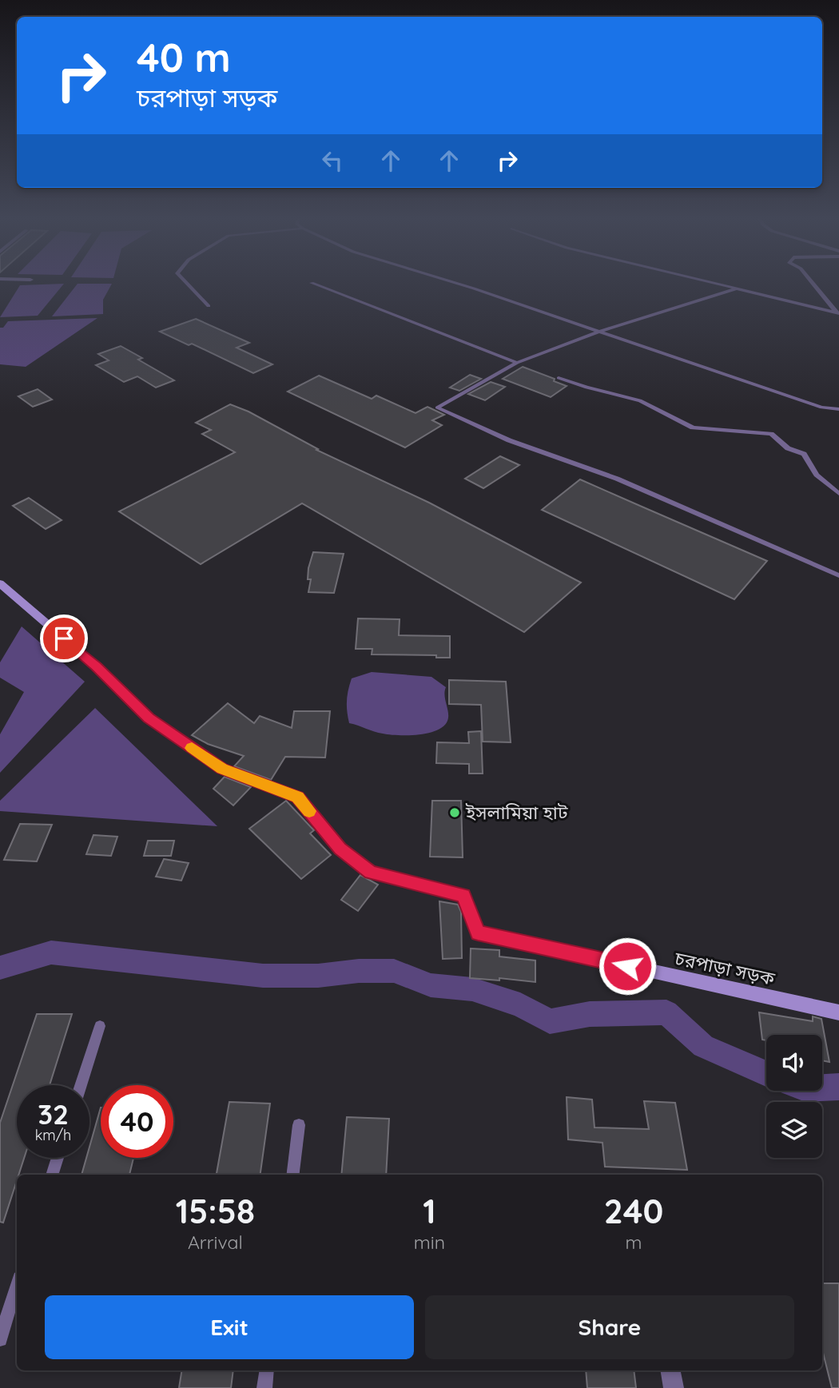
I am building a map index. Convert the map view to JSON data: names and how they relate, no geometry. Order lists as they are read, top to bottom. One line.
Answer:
{"streets":{"street":["চরপাড়া সড়ক"]},"places":["ইসলামিয়া হাট"],"page":{"turn":["40 m","চরপাড়া সড়ক"],"speed":"32 km/h","limit":"40","eta":["15:58","Arrival","1","min","240","m"],"buttons":["Exit","Share"]}}
